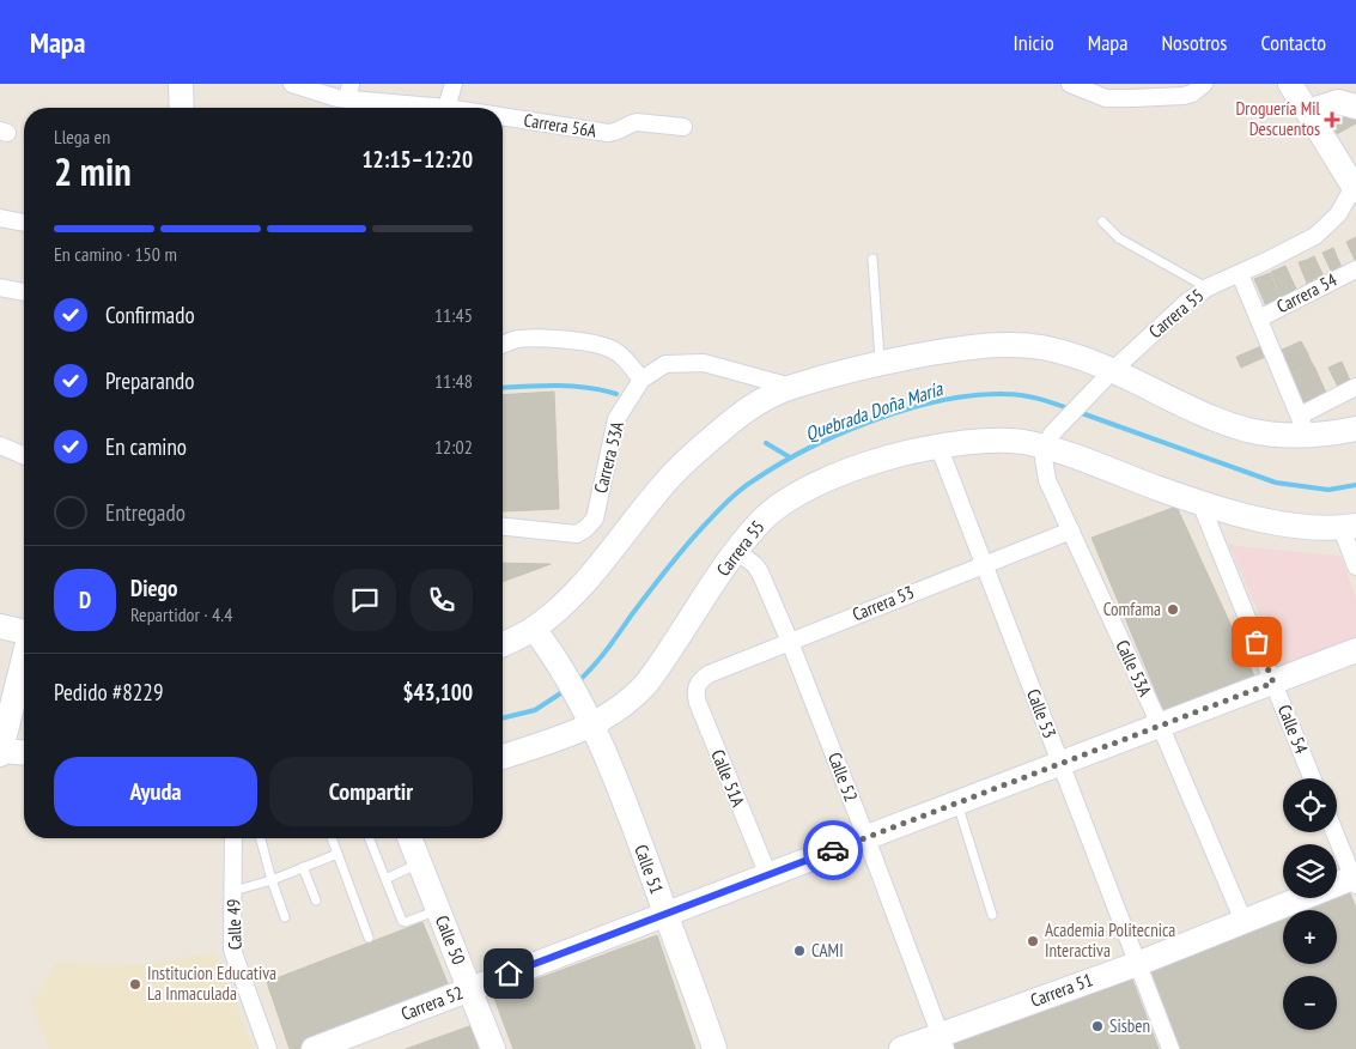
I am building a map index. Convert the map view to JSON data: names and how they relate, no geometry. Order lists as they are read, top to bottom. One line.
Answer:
{"streets":{"street":["Carrera 56A","Carrera 54","Carrera 55","Carrera 53A","Carrera 53","Calle 53A","Calle 53","Calle 54","Calle 52","Calle 51A","Calle 51","Calle 49","Calle 50","Carrera 51","Carrera 52"]},"crossings":[["Carrera 55","Calle 53A"],["Carrera 55","Calle 53"],["Carrera 55","Calle 54"],["Carrera 55","Calle 52"],["Carrera 55","Calle 51"],["Carrera 53","Calle 53A"],["Carrera 53","Calle 53"],["Carrera 53","Calle 52"],["Carrera 53","Calle 51A"],["Calle 53A","Carrera 51"],["Calle 53A","Carrera 52"],["Calle 53","Carrera 51"],["Calle 53","Carrera 52"],["Calle 54","Carrera 52"],["Calle 52","Carrera 51"],["Calle 52","Carrera 52"],["Calle 51A","Carrera 52"],["Calle 51","Carrera 52"],["Calle 50","Carrera 52"]],"water":["Quebrada Doña María"],"places":{"health":["Droguería Mil Descuentos"],"other":["Comfama","Academia Politecnica Interactiva","CAMI","Institucion Educativa La Inmaculada","Sisben"]},"page":{"header":"Mapa","nav":["Inicio","Mapa","Nosotros","Contacto"],"heading":["2 min","Llega en","12:15–12:20"],"panel":["Diego","Repartidor · 4.4","Pedido #8229","$43,100"],"bar":"En camino · 150 m","list":[["Confirmado","11:45"],["Preparando","11:48"],["En camino","12:02"],"Entregado"],"round":"D","buttons":["Ayuda","Compartir"],"map_buttons":["+","−"]}}
